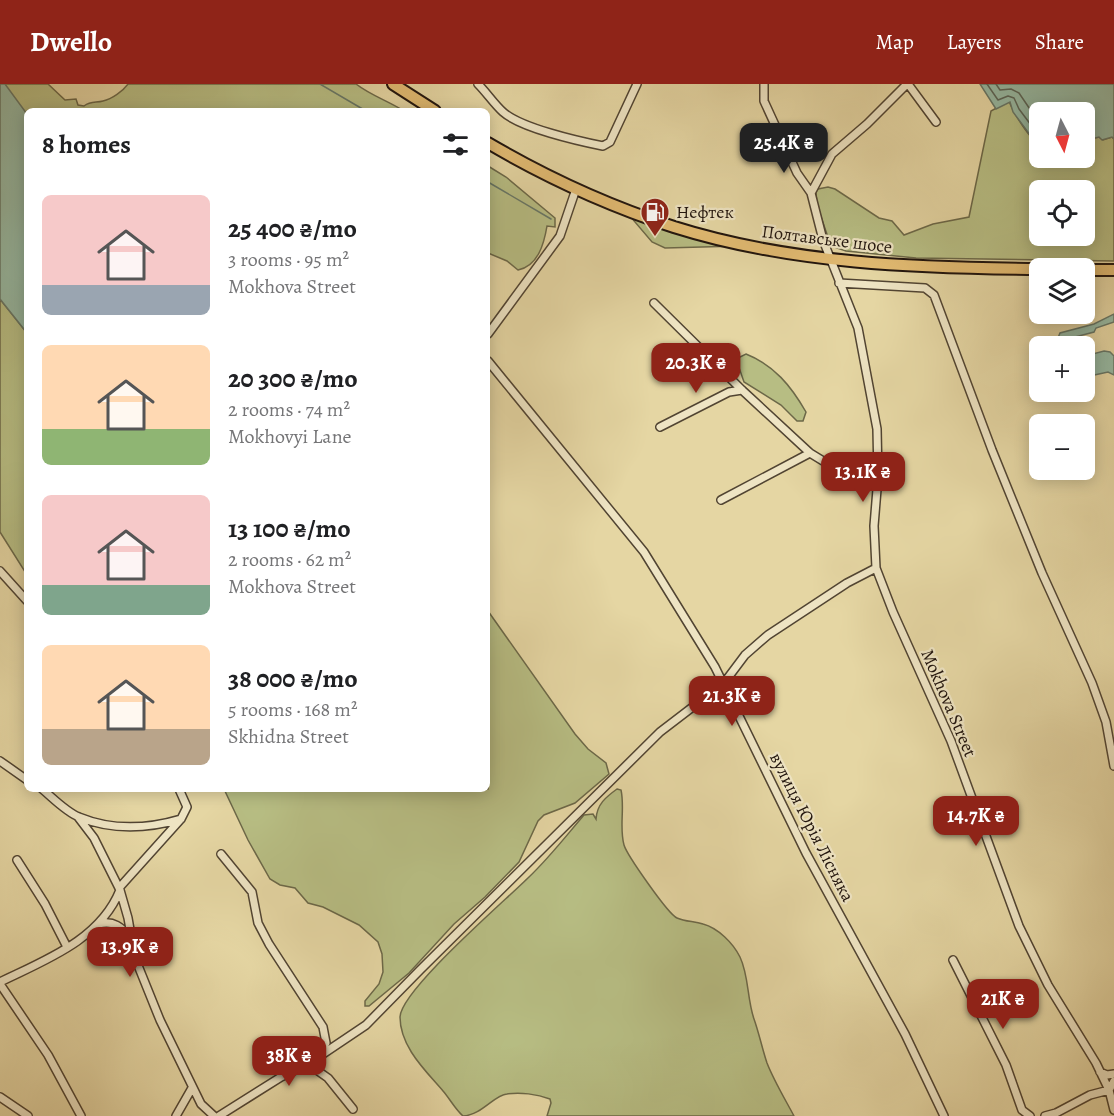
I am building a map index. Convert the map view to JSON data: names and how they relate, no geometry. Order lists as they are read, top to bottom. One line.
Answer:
{"streets":{"main road":["Полтавське шосе"],"street":["Mokhova Street","вулиця Юрія Лісняка"]},"crossings":[["Полтавське шосе","Mokhova Street"]],"places":{"fuel station":["Нефтек"]},"north":"bottom","page":{"header":"Dwello","nav":["Map","Layers","Share"],"map_buttons":["+","−"],"heading":"8 homes","price":["25.4K ₴","20.3K ₴","13.1K ₴","21.3K ₴","14.7K ₴","13.9K ₴","21K ₴","38K ₴"],"list":[{"name":"25 400 ₴/mo","note":"3 rooms · 95 m² · Mokhova Street"},{"name":"20 300 ₴/mo","note":"2 rooms · 74 m² · Mokhovyi Lane"},{"name":"13 100 ₴/mo","note":"2 rooms · 62 m² · Mokhova Street"},{"name":"38 000 ₴/mo","note":"5 rooms · 168 m² · Skhidna Street"}]}}
